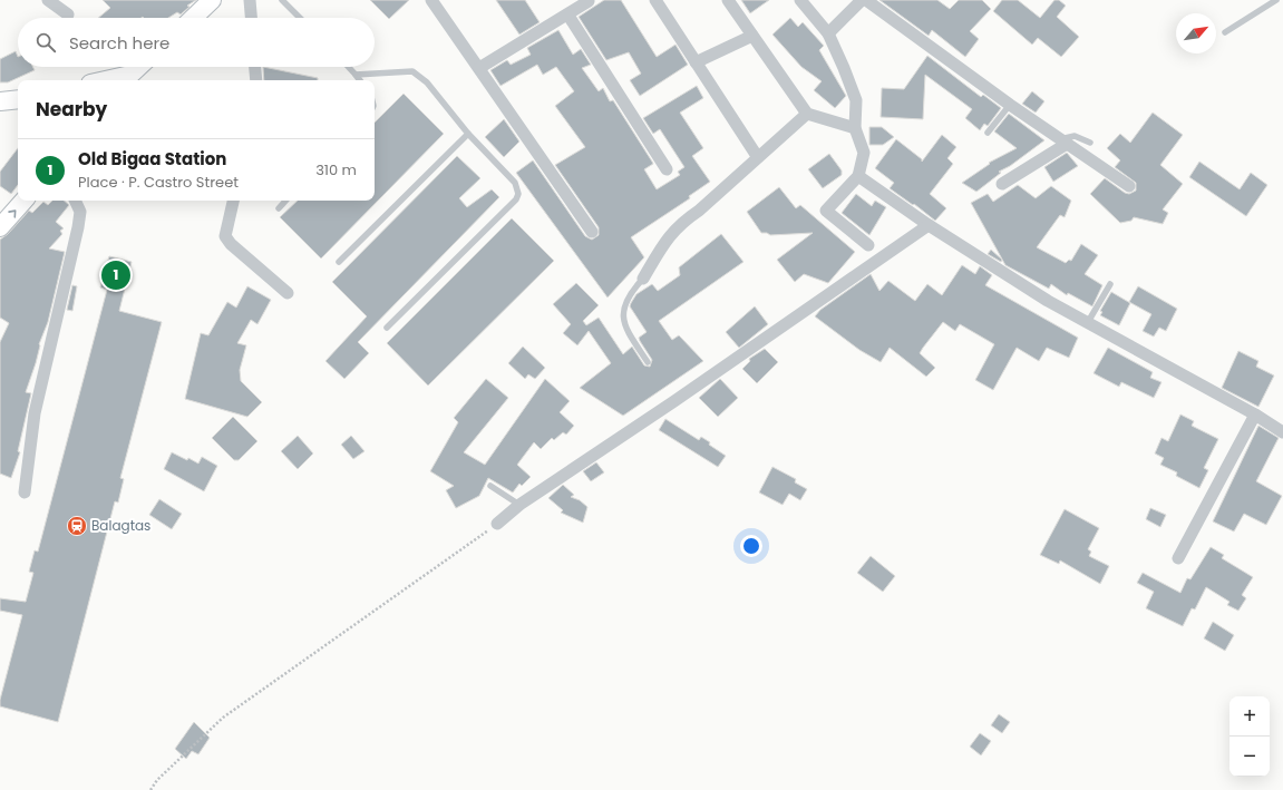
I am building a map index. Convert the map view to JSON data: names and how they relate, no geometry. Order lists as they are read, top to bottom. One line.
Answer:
{"places":{"station":["Balagtas"]},"north":"top right","page":{"search":"Search here","heading":"Nearby","list":[{"mark":"1","name":"Old Bigaa Station","note":"Place · P. Castro Street","value":"310 m"}],"pins":"1","map_buttons":["+","−"]}}
